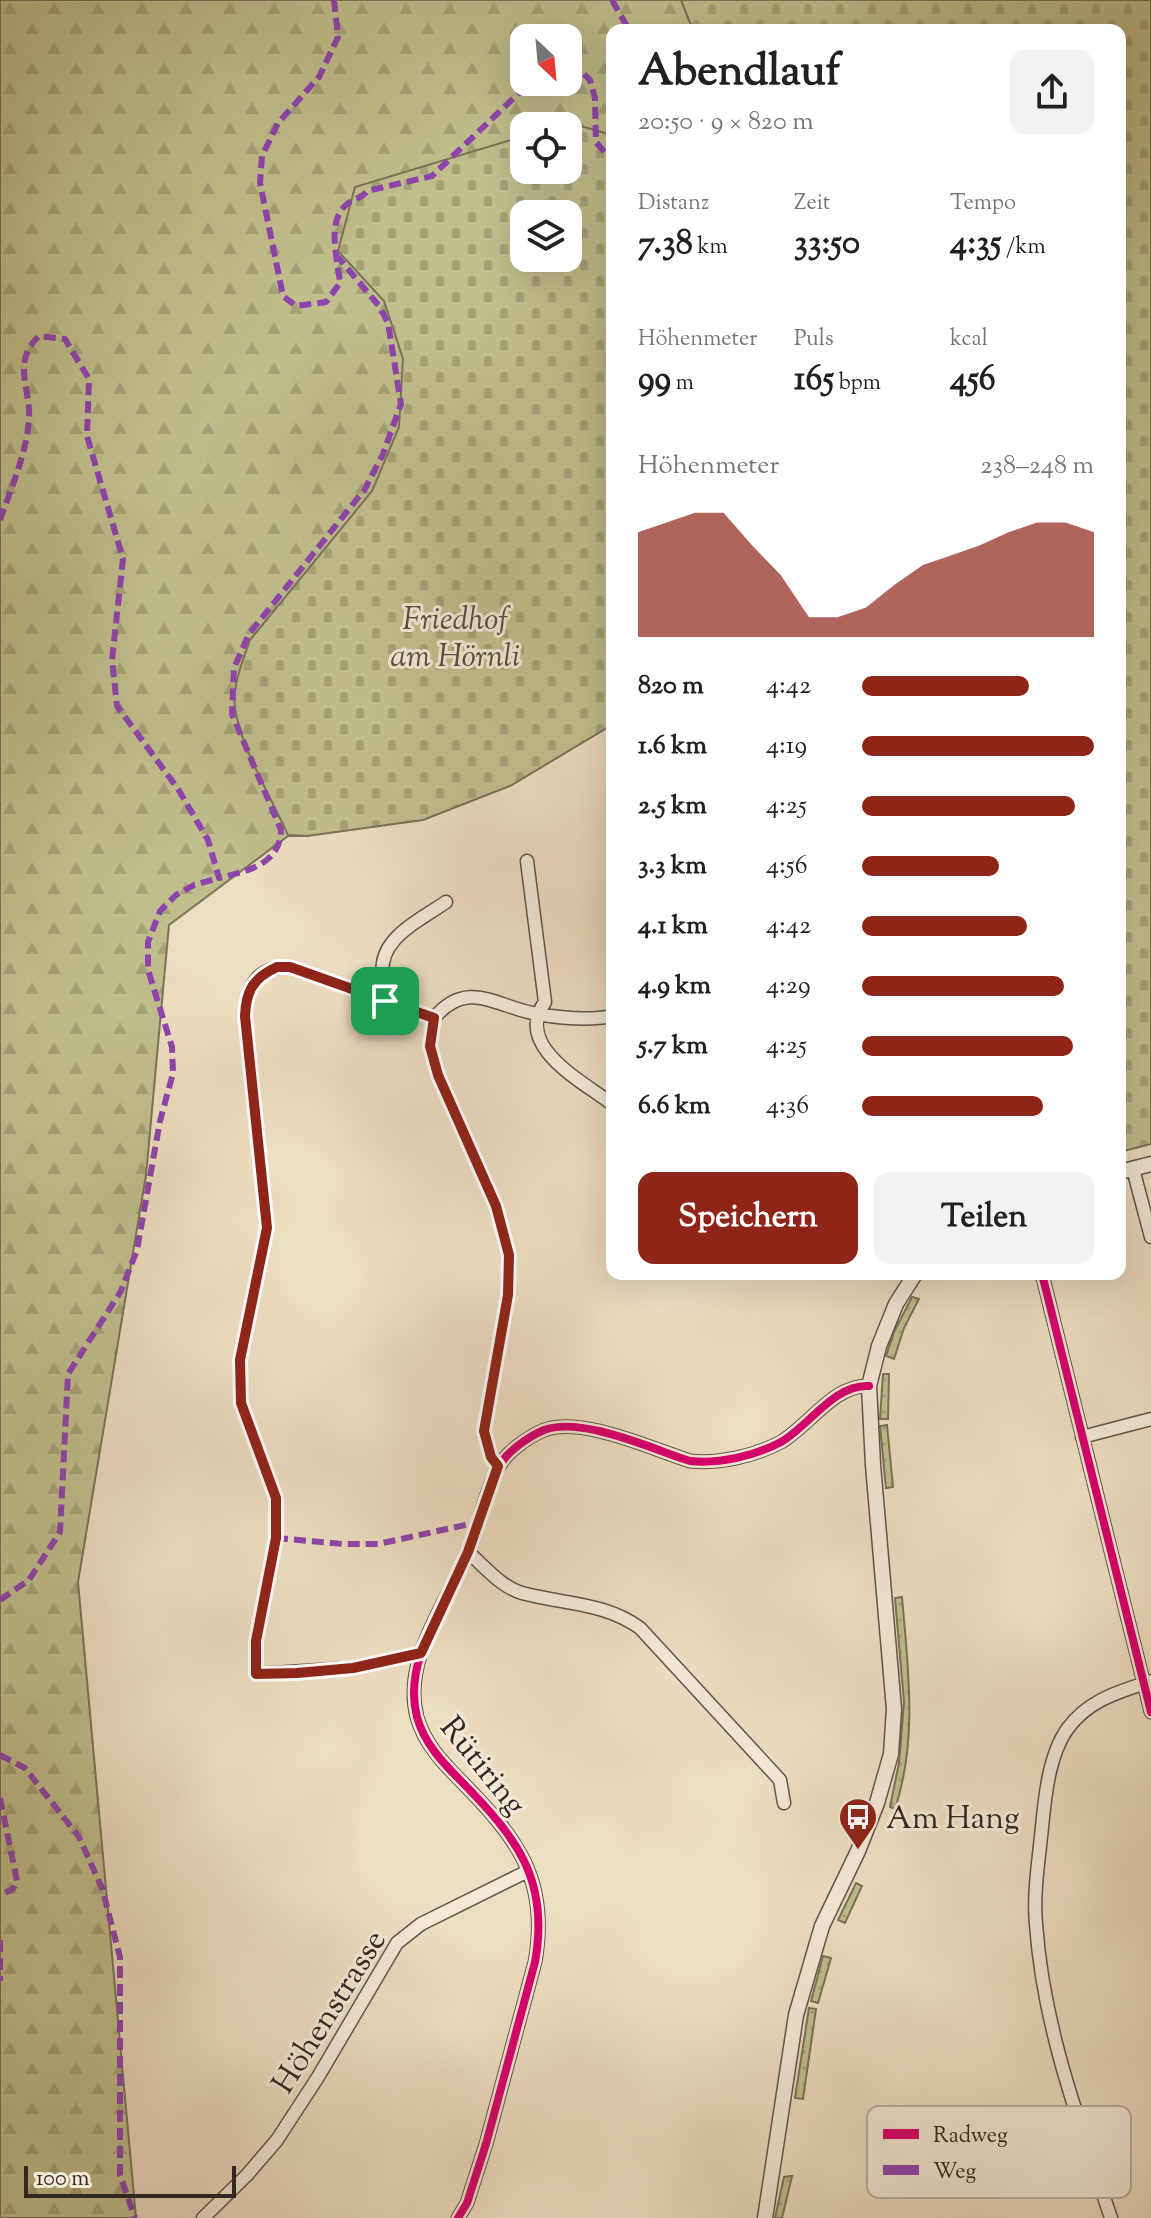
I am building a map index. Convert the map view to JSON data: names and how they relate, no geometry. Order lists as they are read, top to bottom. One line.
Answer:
{"streets":{"street":["Rütiring","Höhenstrasse"]},"crossings":[["Rütiring","Höhenstrasse"]],"parks":["Friedhof am Hörnli"],"places":{"bus stop":["Am Hang"]},"legend":["Radweg","Weg"],"scale_bar":"100 m","north":"bottom right","page":{"heading":["Abendlauf","20:50 · 9 × 820 m"],"stats":[["Distanz","7.38 km"],["Zeit","33:50"],["Tempo","4:35 /km"],["Höhenmeter","99 m"],["Puls","165 bpm"],["kcal","456"]],"chart":["Höhenmeter","238–248 m"],"list":[{"name":"820 m","note":"4:42"},{"name":"1.6 km","note":"4:19"},{"name":"2.5 km","note":"4:25"},{"name":"3.3 km","note":"4:56"},{"name":"4.1 km","note":"4:42"},{"name":"4.9 km","note":"4:29"},{"name":"5.7 km","note":"4:25"},{"name":"6.6 km","note":"4:36"}],"buttons":["Speichern","Teilen"],"scale":"100 m"}}
